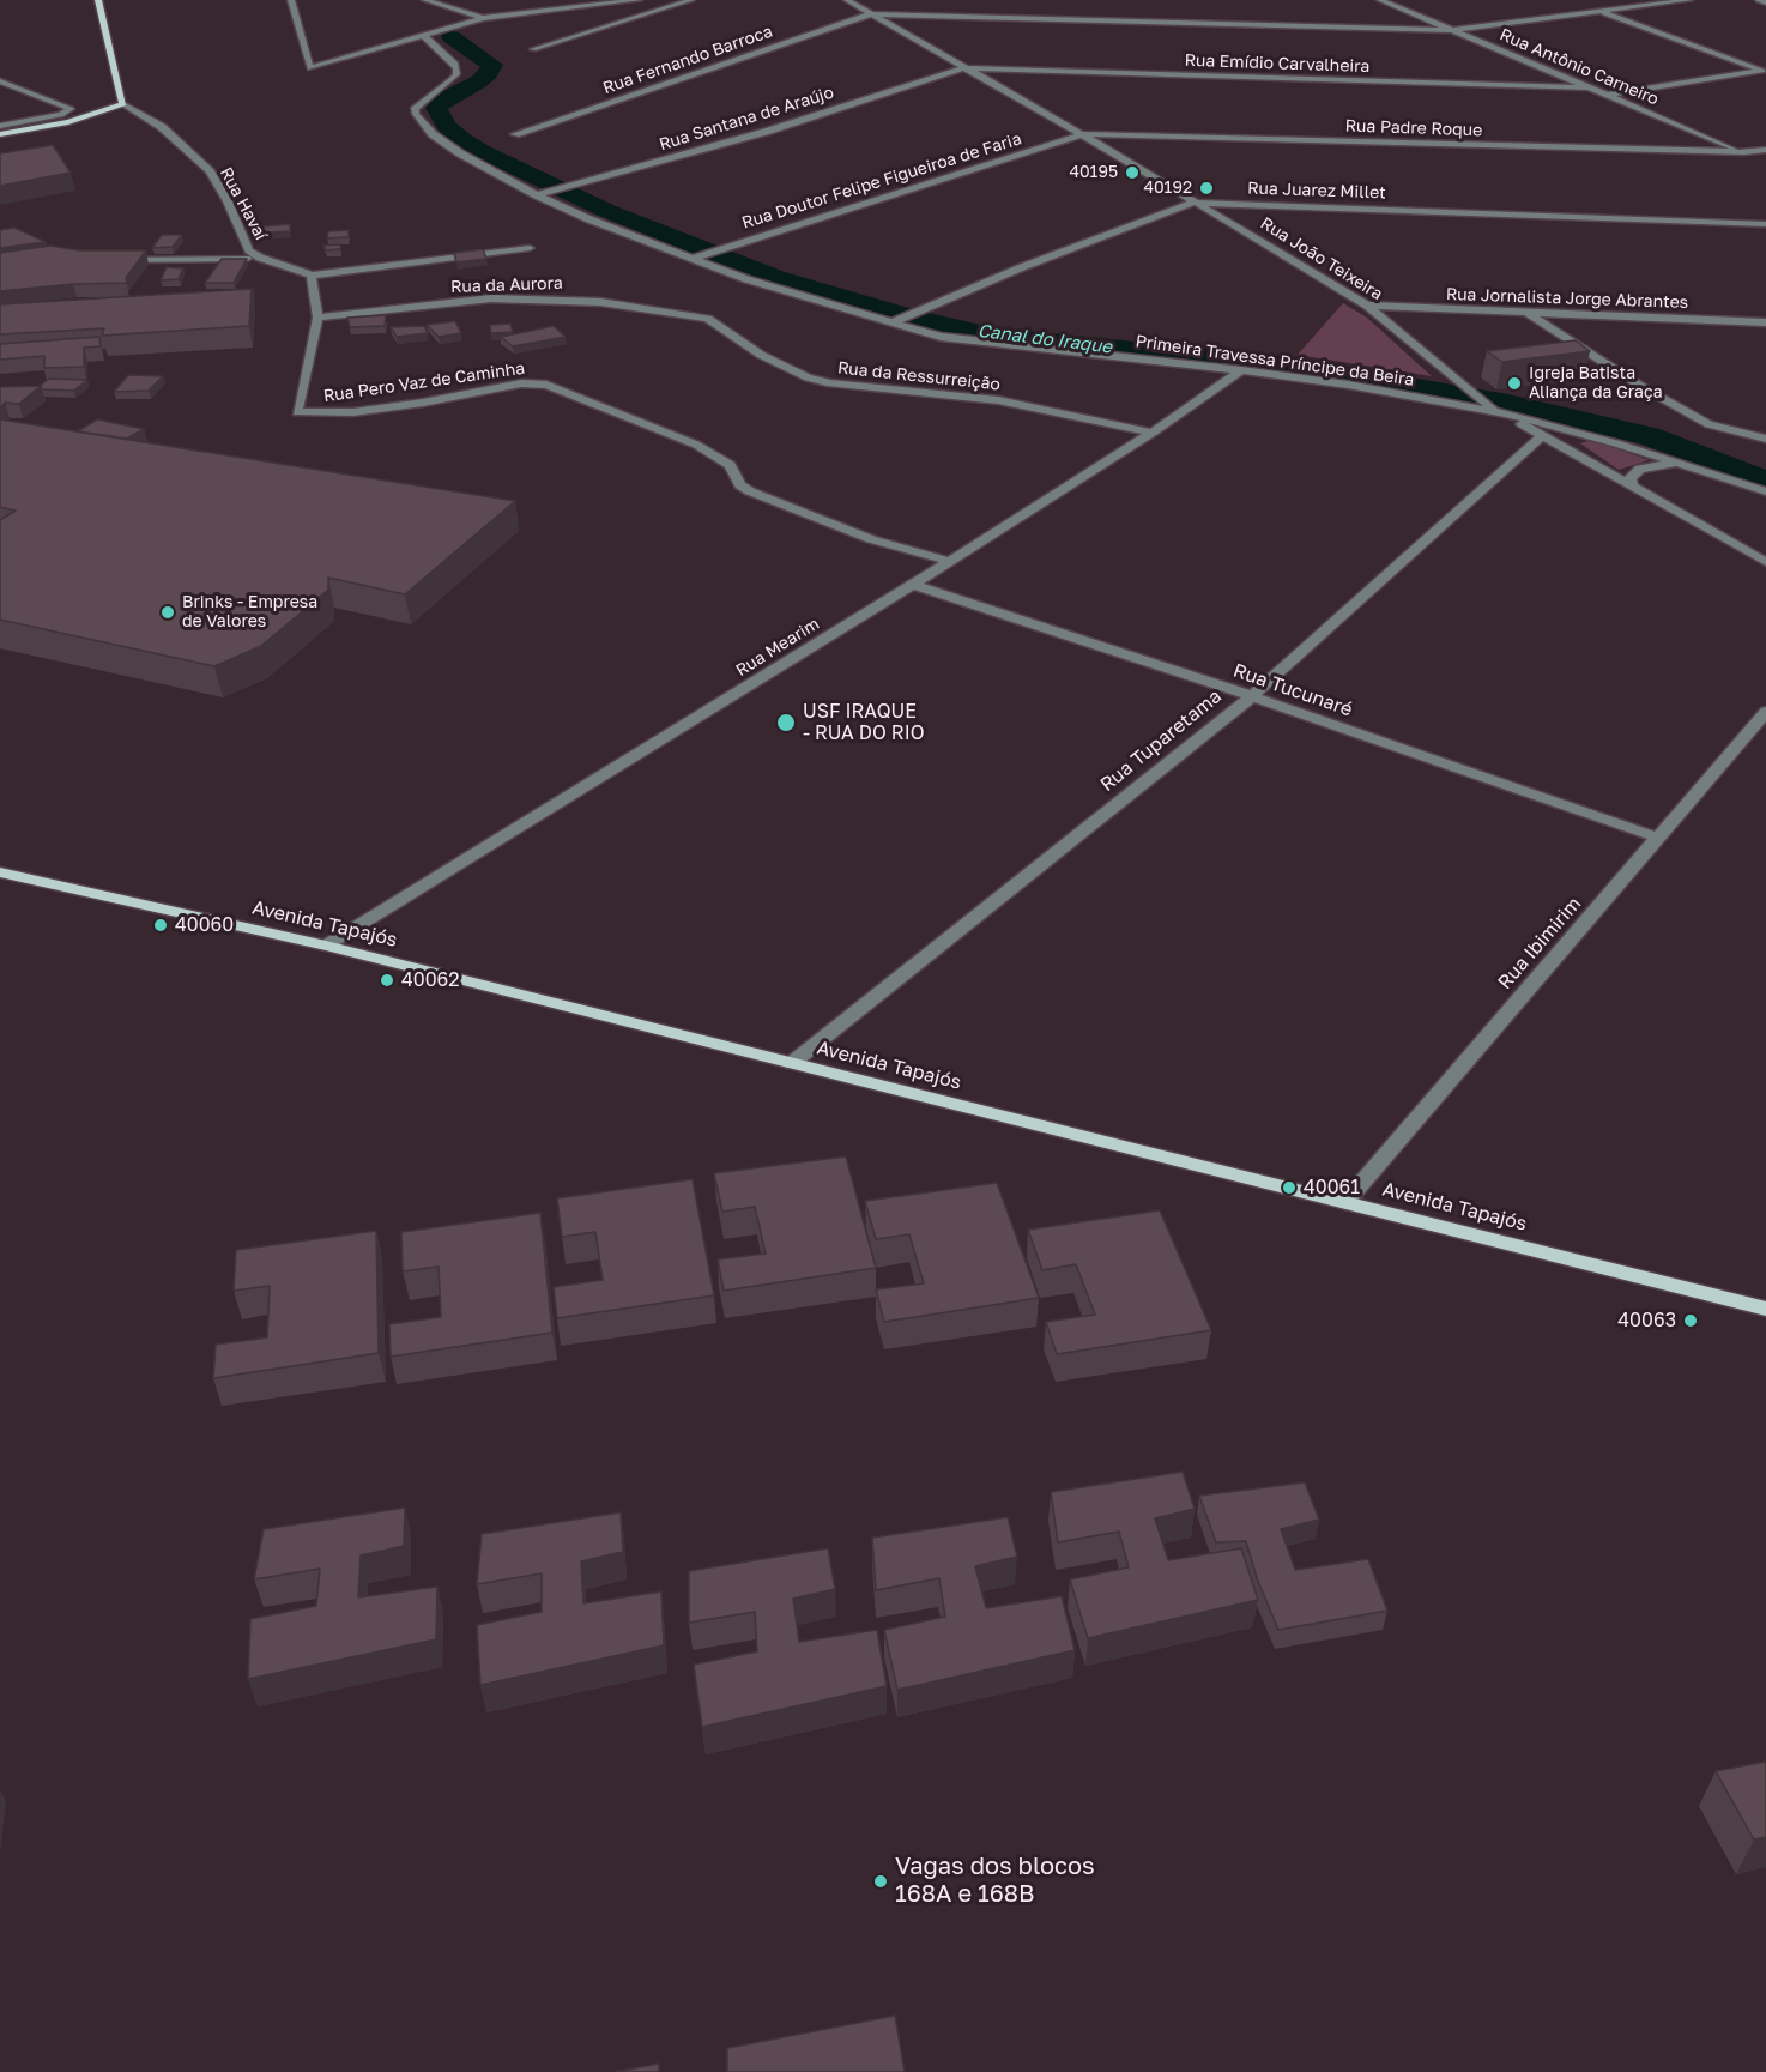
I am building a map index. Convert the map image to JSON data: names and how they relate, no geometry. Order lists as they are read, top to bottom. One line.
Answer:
{"streets":{"main road":["Avenida Tapajós"],"street":["Rua Fernando Barroca","Rua Emídio Carvalheira","Rua Antônio Carneiro","Rua Santana de Araújo","Rua Padre Roque","Rua Doutor Felipe Figueiroa de Faria","Rua Juarez Millet","Rua Havaí","Rua João Teixeira","Rua da Aurora","Rua Jornalista Jorge Abrantes","Primeira Travessa Príncipe da Beira","Rua da Ressurreição","Rua Pero Vaz de Caminha","Rua Mearim","Rua Tucunaré","Rua Tuparetama","Rua Ibimirim"]},"crossings":[["Rua Fernando Barroca","Rua João Teixeira"],["Rua Emídio Carvalheira","Rua Antônio Carneiro"],["Rua Emídio Carvalheira","Rua Santana de Araújo"],["Rua Emídio Carvalheira","Rua João Teixeira"],["Rua Antônio Carneiro","Rua Padre Roque"],["Rua Santana de Araújo","Rua João Teixeira"],["Rua Santana de Araújo","Primeira Travessa Príncipe da Beira"],["Rua Padre Roque","Rua Doutor Felipe Figueiroa de Faria"],["Rua Padre Roque","Rua João Teixeira"],["Rua Doutor Felipe Figueiroa de Faria","Rua João Teixeira"],["Rua Doutor Felipe Figueiroa de Faria","Primeira Travessa Príncipe da Beira"],["Rua Juarez Millet","Rua João Teixeira"],["Rua Juarez Millet","Primeira Travessa Príncipe da Beira"],["Rua João Teixeira","Rua Jornalista Jorge Abrantes"],["Rua João Teixeira","Primeira Travessa Príncipe da Beira"],["Rua João Teixeira","Rua Tuparetama"],["Rua da Aurora","Rua da Ressurreição"],["Rua da Aurora","Rua Pero Vaz de Caminha"],["Primeira Travessa Príncipe da Beira","Rua Mearim"],["Rua da Ressurreição","Rua Mearim"],["Rua Pero Vaz de Caminha","Rua Mearim"],["Rua Mearim","Rua Tucunaré"],["Rua Mearim","Avenida Tapajós"],["Rua Tucunaré","Rua Tuparetama"],["Rua Tucunaré","Rua Ibimirim"],["Rua Tuparetama","Avenida Tapajós"],["Avenida Tapajós","Rua Ibimirim"]],"water":["Canal do Iraque"],"places":["40195","40192","Igreja Batista Aliança da Graça","Brinks - Empresa de Valores","USF IRAQUE - RUA DO RIO","40060","40062","40061","40063","Vagas dos blocos 168A e 168B"]}
